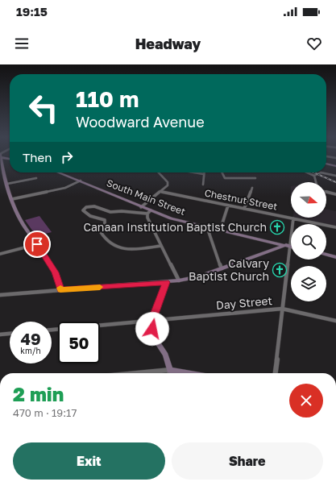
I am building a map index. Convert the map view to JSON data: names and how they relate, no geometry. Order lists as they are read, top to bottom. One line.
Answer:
{"streets":{"main road":["South Main Street"],"street":["Chestnut Street","Day Street"]},"places":{"church":["Canaan Institution Baptist Church","Calvary Baptist Church"]},"north":"right","page":{"status":"19:15","header":"Headway","turn":["110 m","Woodward Avenue"],"then":"Then","speed":"49 km/h","limit":"50","heading":["2 min","470 m · 19:17"],"buttons":["Exit","Share"]}}
